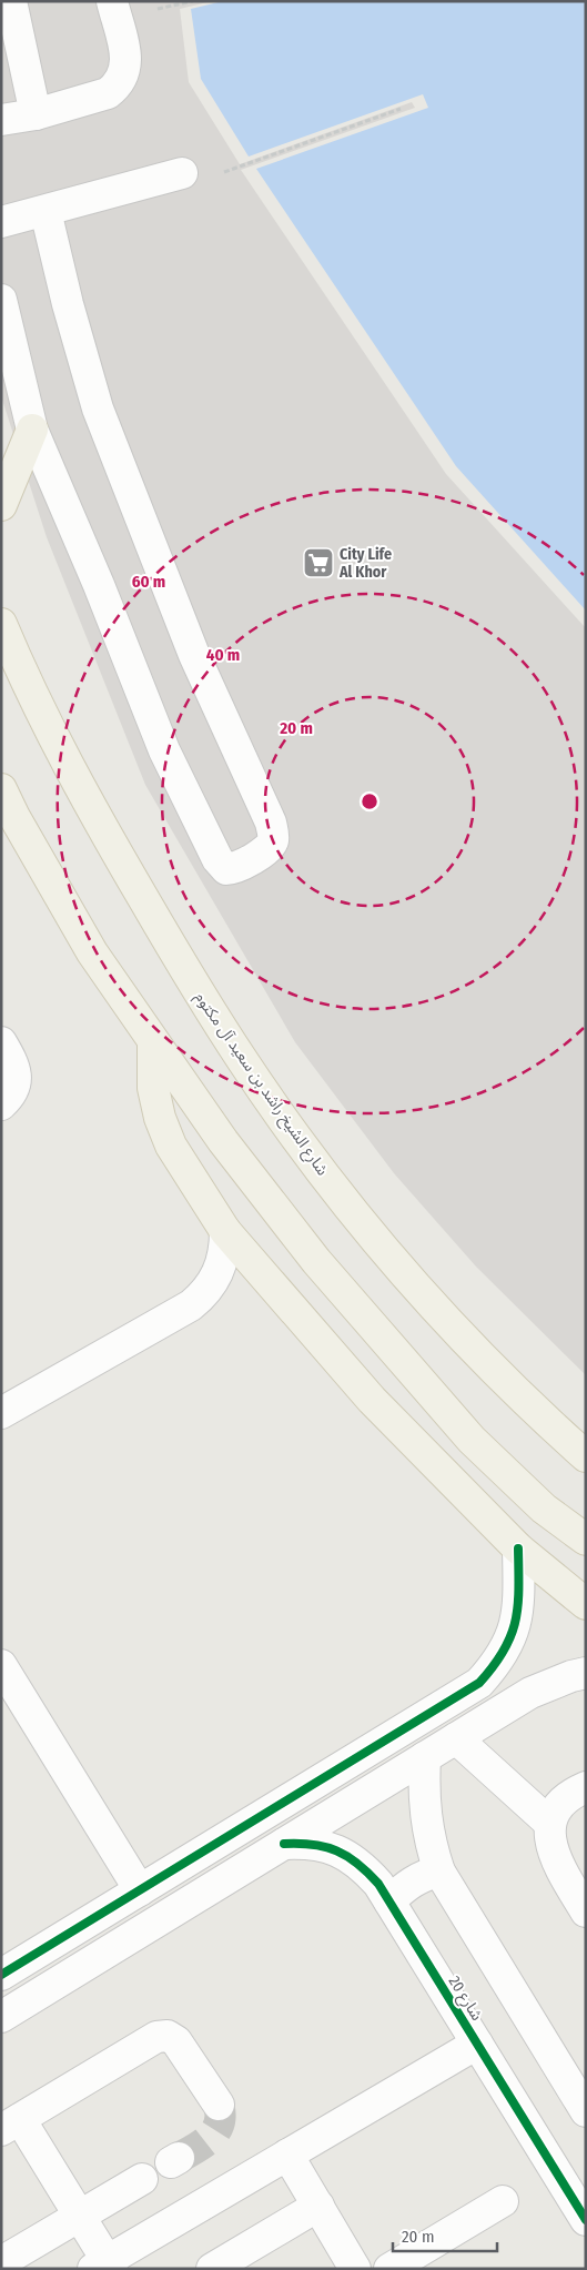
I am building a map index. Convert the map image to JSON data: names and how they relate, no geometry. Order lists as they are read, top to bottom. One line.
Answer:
{"streets":{"main road":["شارع الشيخ راشد بن سعيد آل مكتوم"],"street":["شارع 20"]},"places":{"supermarket":["City Life Al Khor"]},"scale_bar":"20 m","rings":["60 m","40 m","20 m"]}
